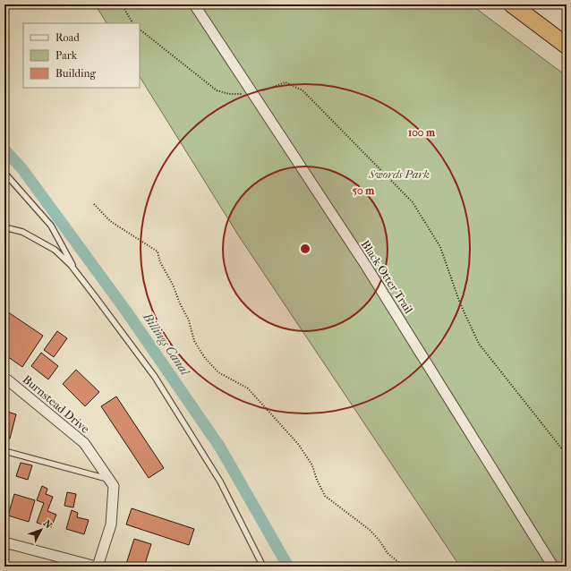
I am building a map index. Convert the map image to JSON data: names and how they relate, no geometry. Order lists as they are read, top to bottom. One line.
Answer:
{"streets":{"street":["Black Otter Trail","Burnstead Drive"]},"water":["Billings Canal"],"parks":["Swords Park"],"legend":["Road","Park","Building"],"north":"top right","rings":["100 m","50 m"]}
